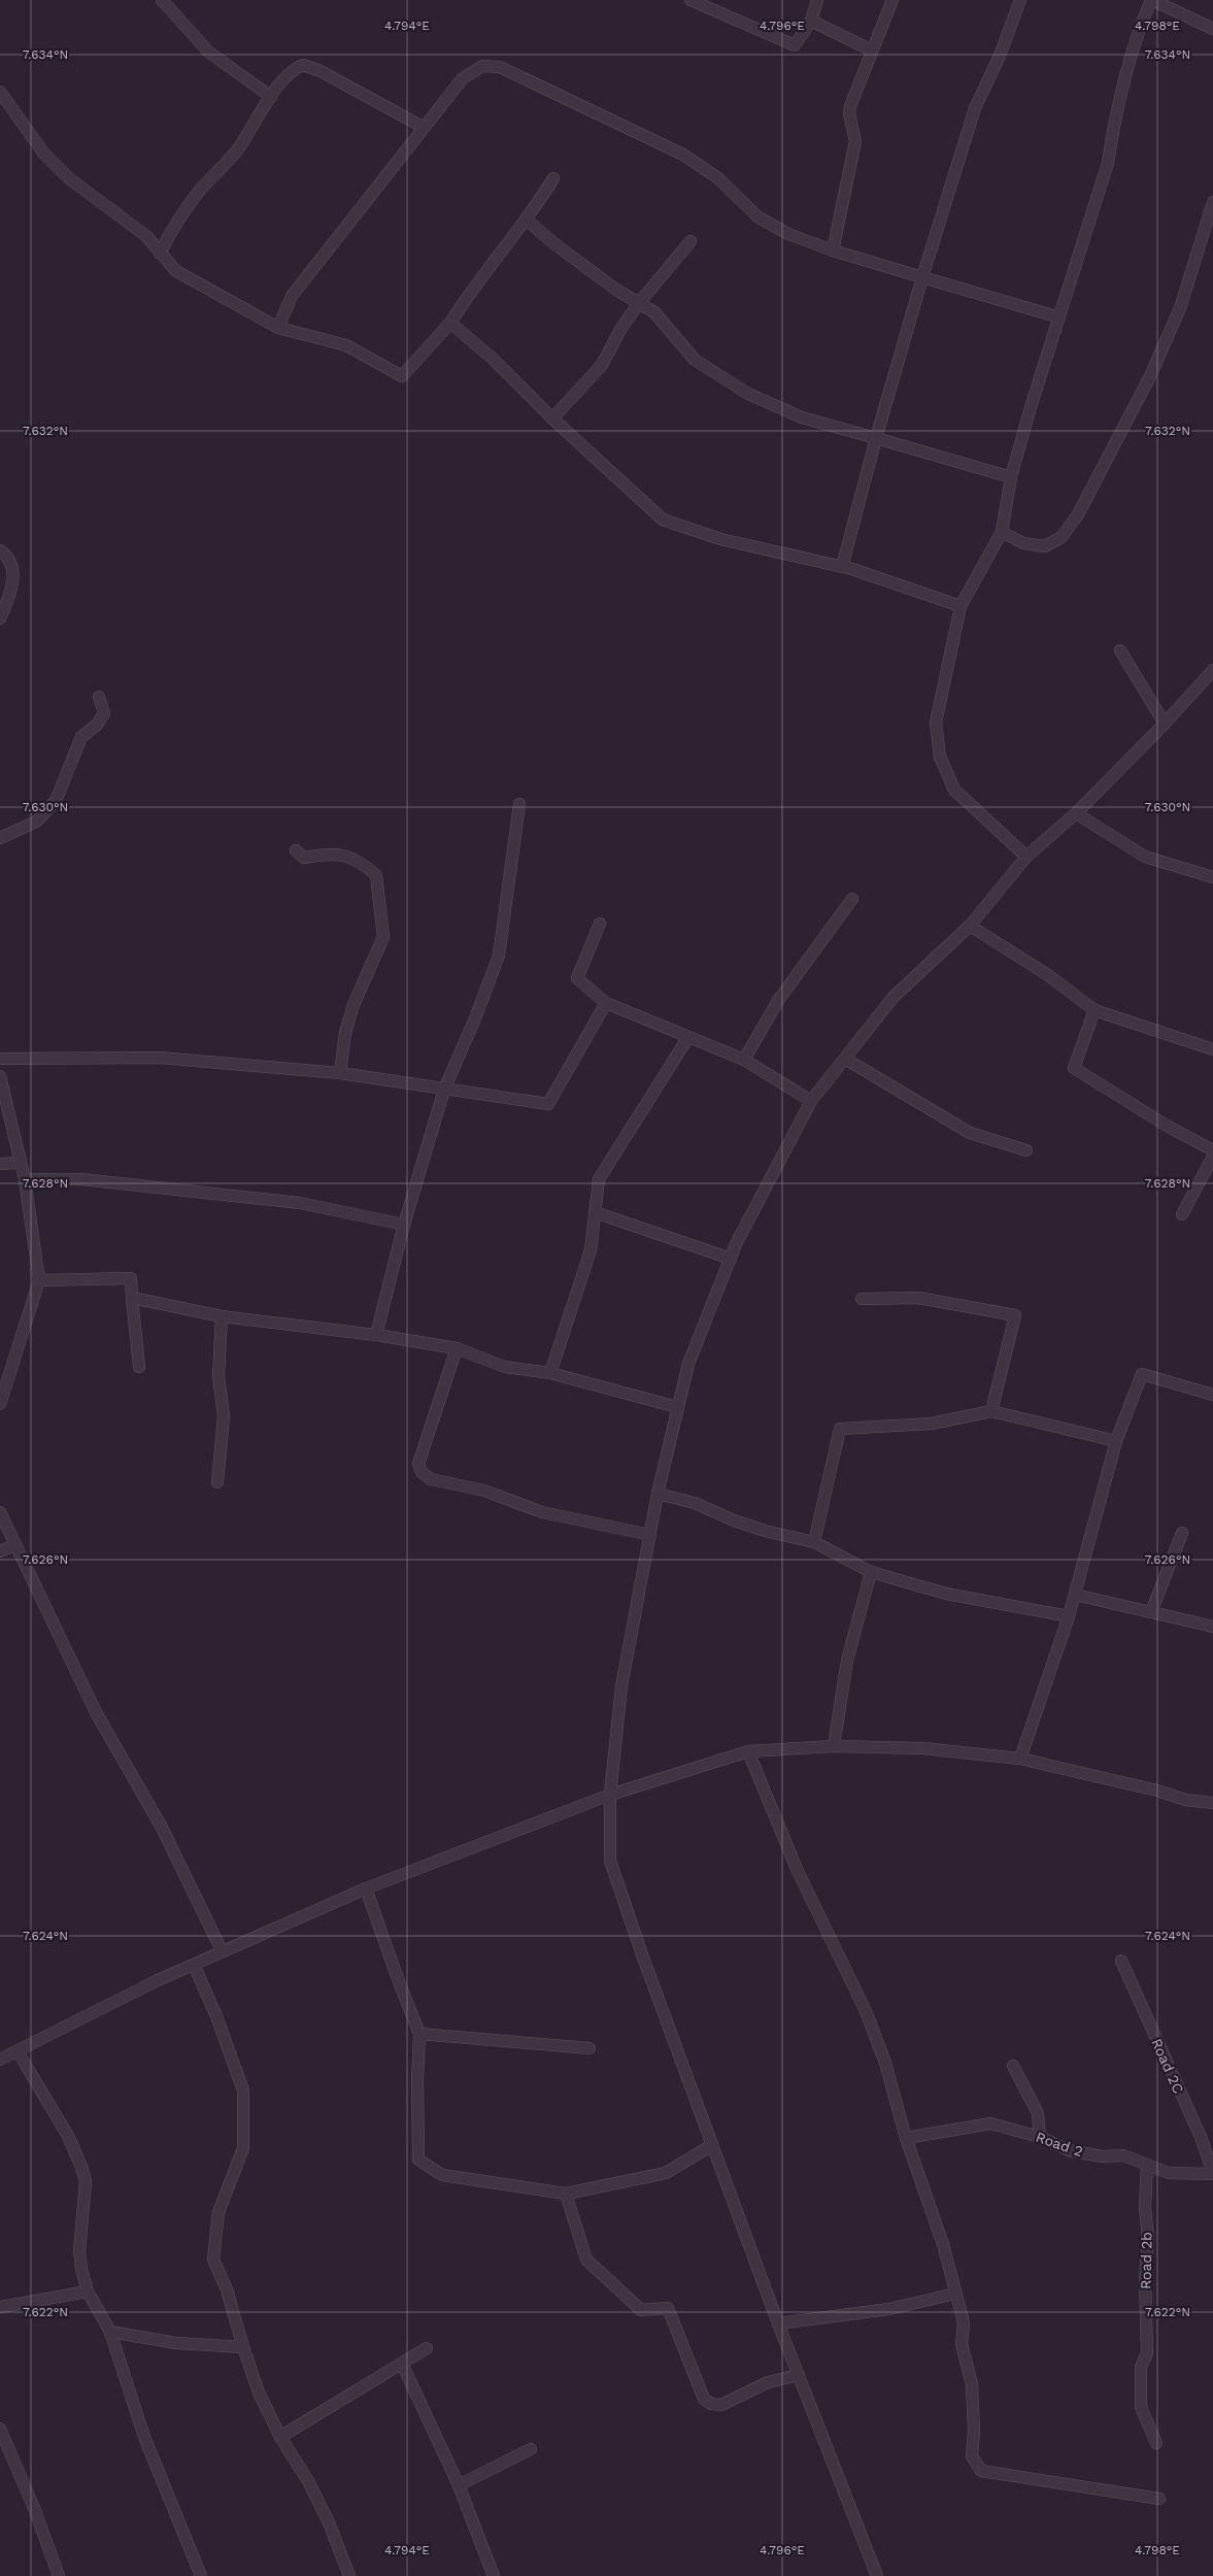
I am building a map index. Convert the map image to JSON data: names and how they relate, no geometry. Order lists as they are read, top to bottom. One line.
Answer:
{"streets":{"street":["Road 2C","Road 2","Road 2b"]},"crossings":[["Road 2C","Road 2"],["Road 2","Road 2b"]],"coordinates":["4.794°E","4.796°E","4.798°E","7.634°N","7.632°N","7.630°N","7.628°N","7.626°N","7.624°N","7.622°N"]}
